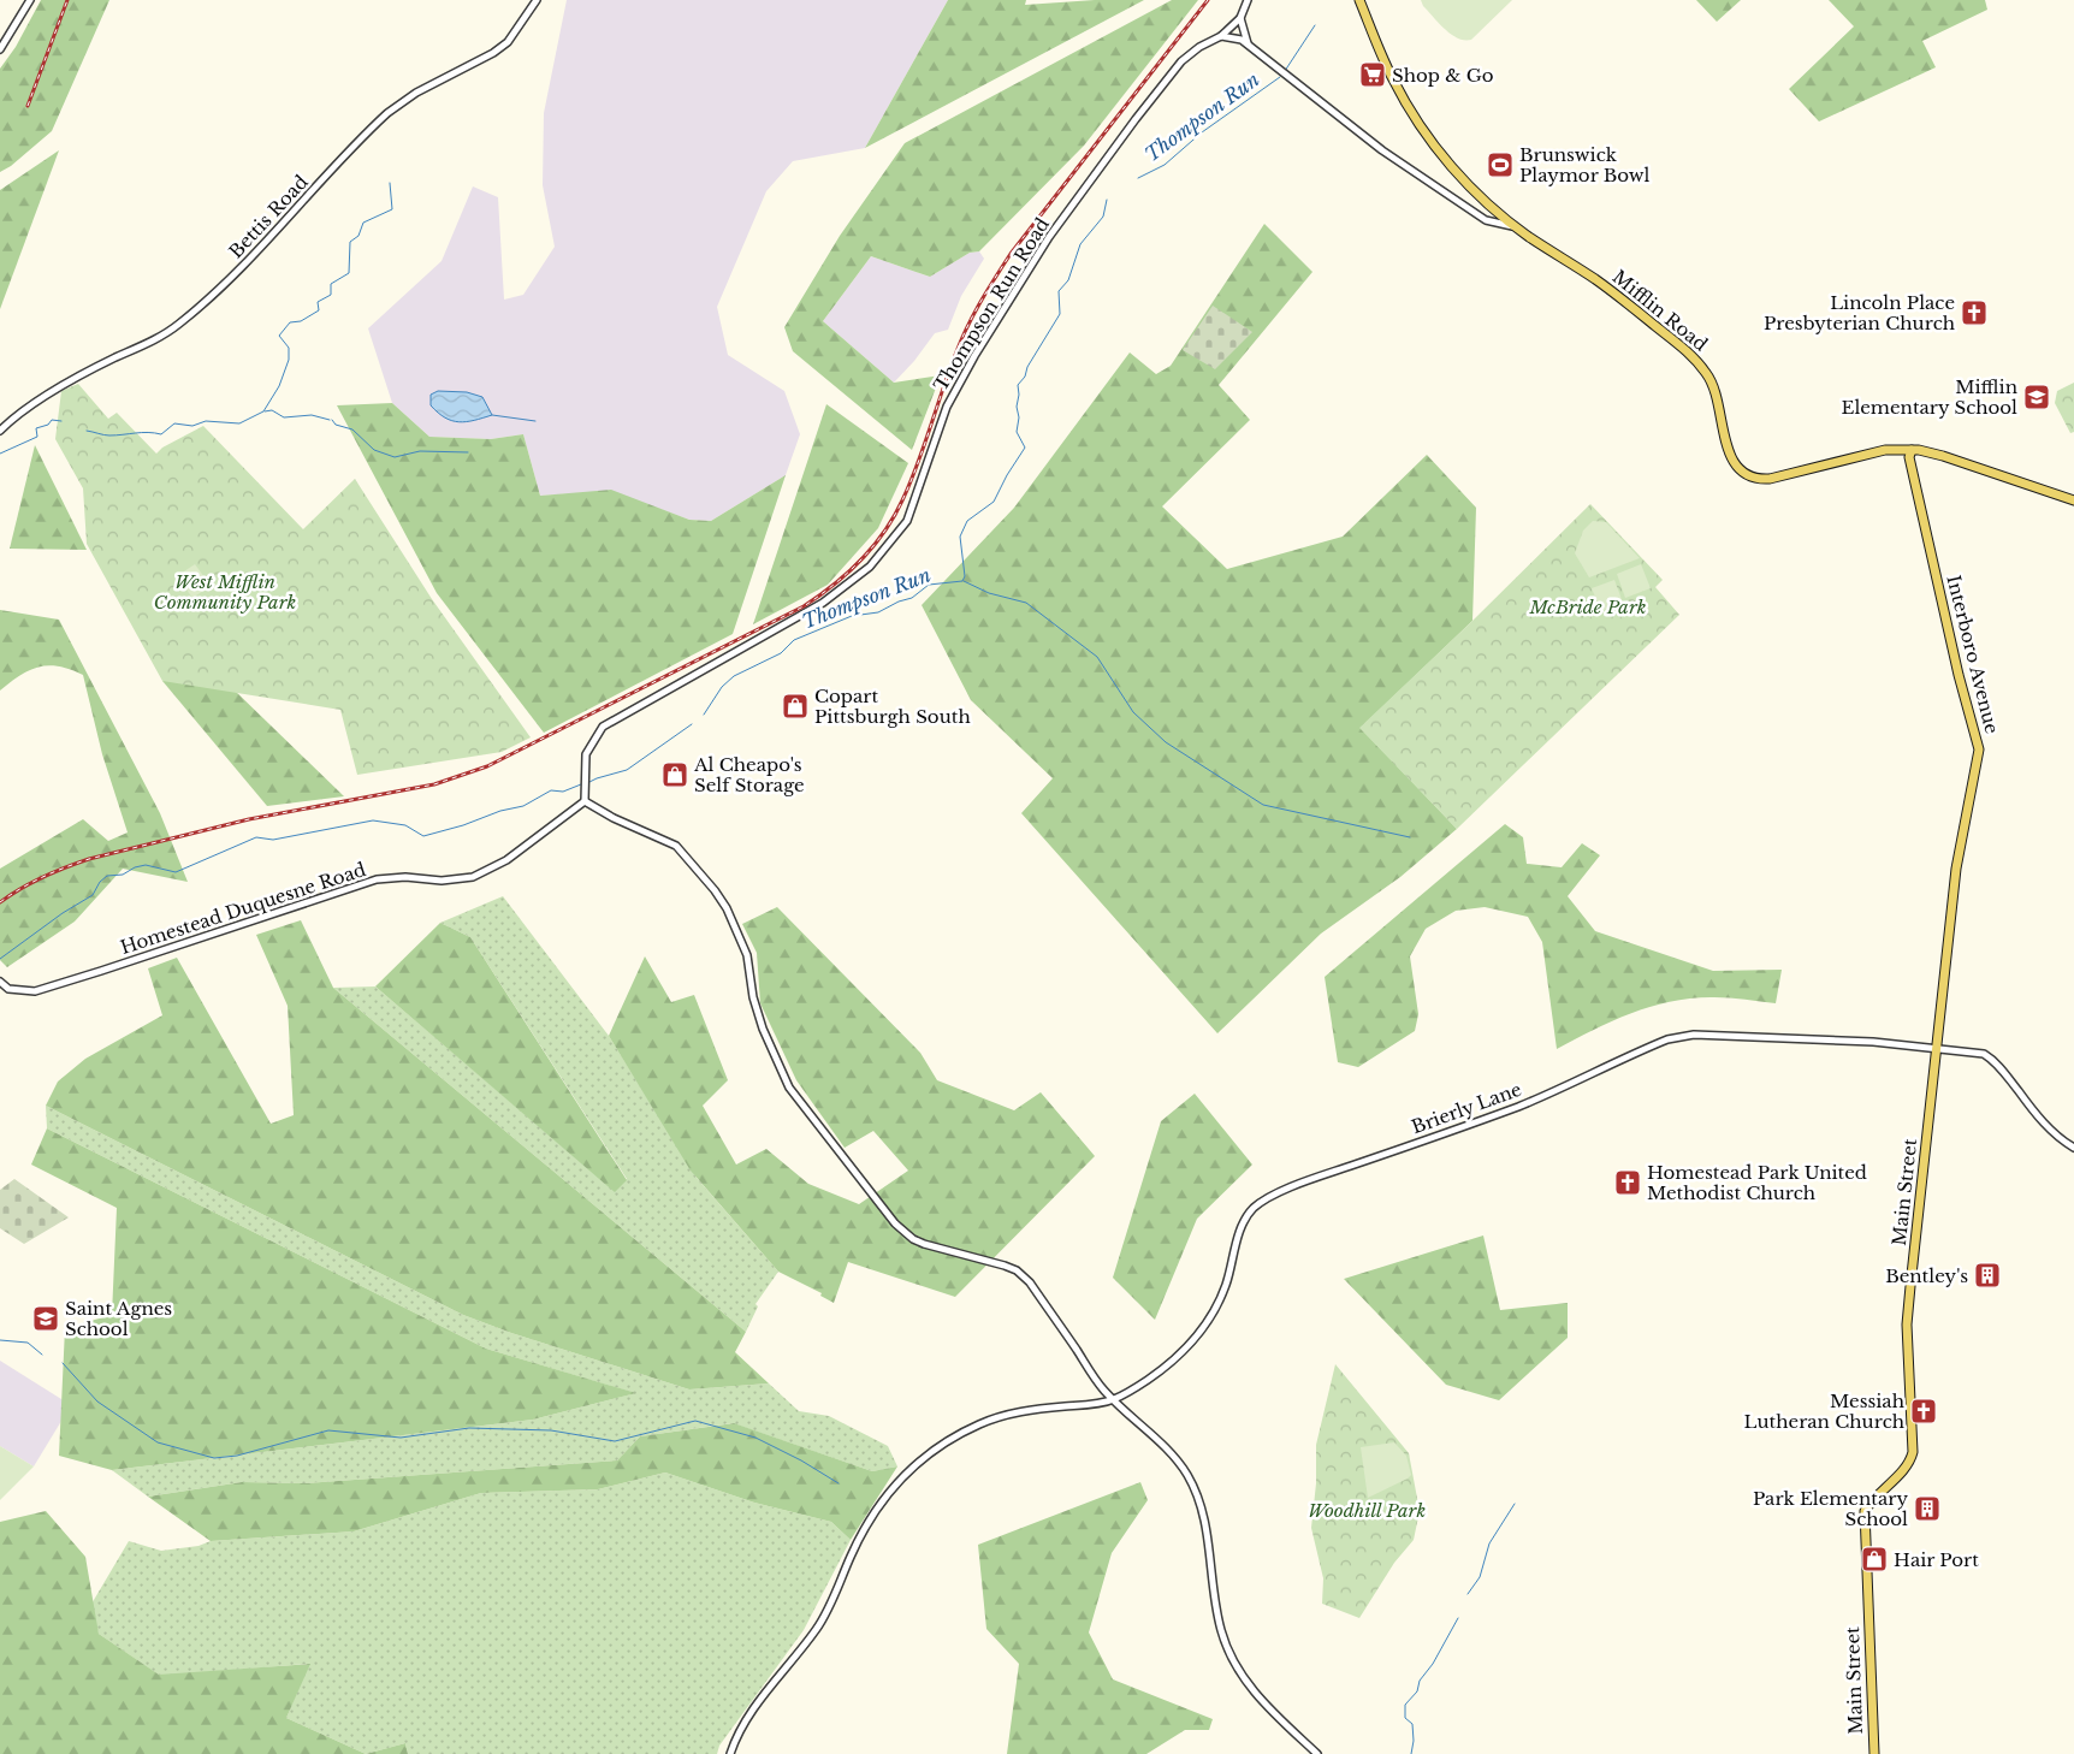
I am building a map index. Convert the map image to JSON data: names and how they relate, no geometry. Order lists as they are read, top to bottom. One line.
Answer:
{"streets":{"main road":["Mifflin Road","Interboro Avenue","Main Street"],"street":["Bettis Road","Thompson Run Road","Homestead Duquesne Road","Brierly Lane"]},"crossings":[["Thompson Run Road","Homestead Duquesne Road"],["Mifflin Road","Interboro Avenue"],["Interboro Avenue","Brierly Lane"],["Interboro Avenue","Main Street"],["Brierly Lane","Main Street"]],"water":["Thompson Run"],"parks":["West Mifflin Community Park","McBride Park","Woodhill Park"],"places":{"supermarket":["Shop & Go"],"sports":["Brunswick Playmor Bowl"],"church":["Lincoln Place Presbyterian Church","Homestead Park United Methodist Church","Messiah Lutheran Church"],"school or university":["Mifflin Elementary School","Saint Agnes School"],"shop":["Copart Pittsburgh South","Al Cheapo's Self Storage","Hair Port"],"building":["Bentley's","Park Elementary School"]}}
